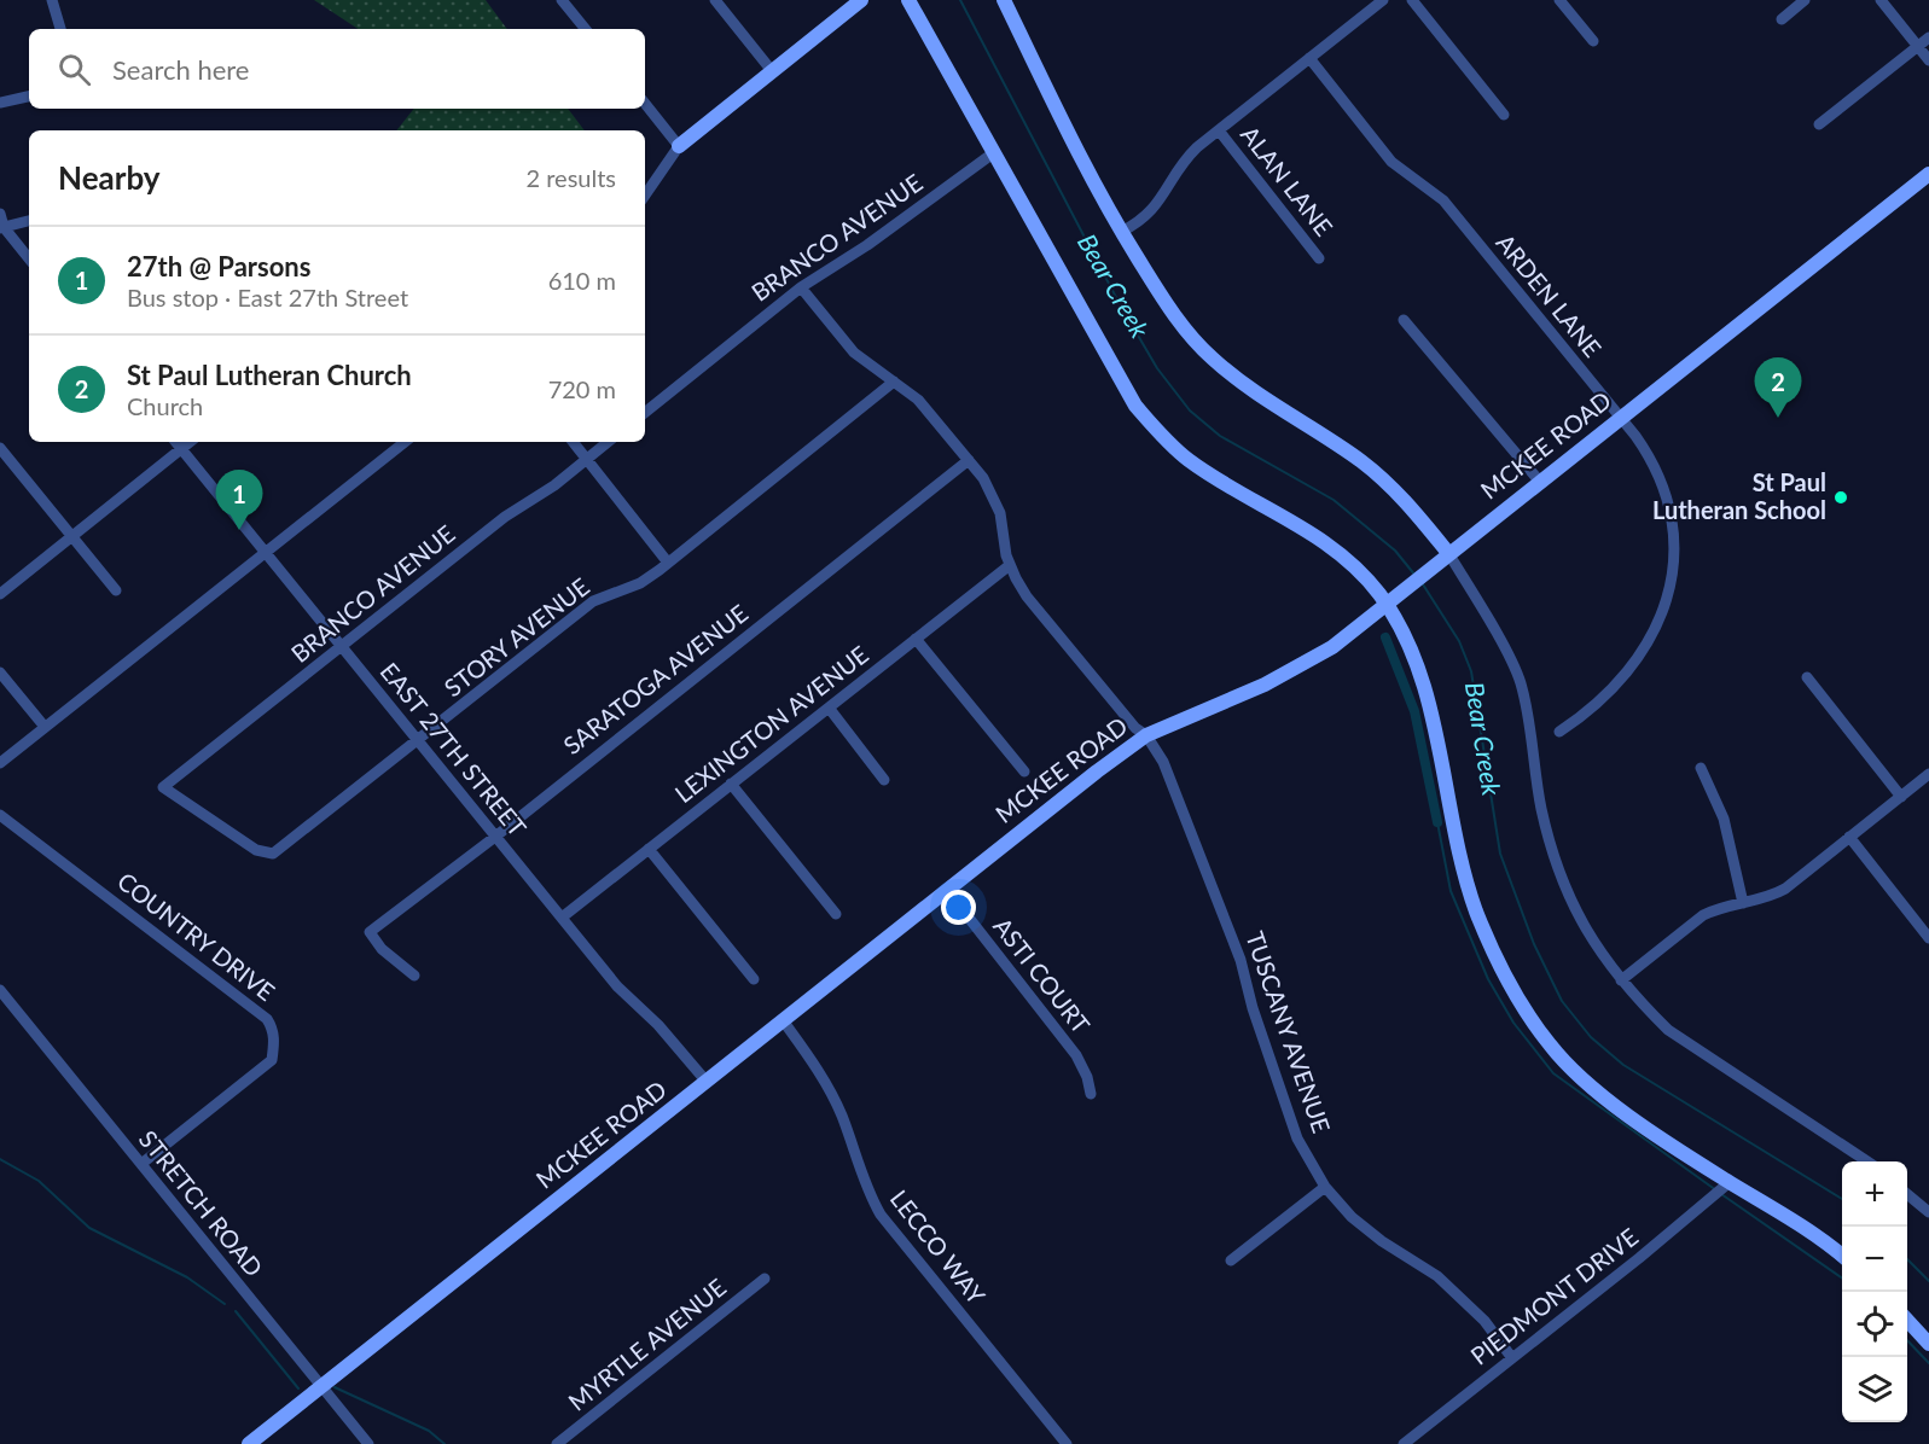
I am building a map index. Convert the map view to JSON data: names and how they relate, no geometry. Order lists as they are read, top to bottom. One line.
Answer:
{"streets":{"street":["ALAN LANE","BRANCO AVENUE","ARDEN LANE","MCKEE ROAD","STORY AVENUE","SARATOGA AVENUE","LEXINGTON AVENUE","EAST 27TH STREET","COUNTRY DRIVE","ASTI COURT","TUSCANY AVENUE","STRETCH ROAD","LECCO WAY","PIEDMONT DRIVE","MYRTLE AVENUE"]},"crossings":[["BRANCO AVENUE","STORY AVENUE"],["BRANCO AVENUE","EAST 27TH STREET"],["BRANCO AVENUE","TUSCANY AVENUE"],["ARDEN LANE","MCKEE ROAD"],["MCKEE ROAD","EAST 27TH STREET"],["MCKEE ROAD","ASTI COURT"],["MCKEE ROAD","TUSCANY AVENUE"],["MCKEE ROAD","STRETCH ROAD"],["MCKEE ROAD","LECCO WAY"],["STORY AVENUE","EAST 27TH STREET"],["STORY AVENUE","TUSCANY AVENUE"],["SARATOGA AVENUE","EAST 27TH STREET"],["SARATOGA AVENUE","TUSCANY AVENUE"],["LEXINGTON AVENUE","EAST 27TH STREET"],["LEXINGTON AVENUE","TUSCANY AVENUE"],["COUNTRY DRIVE","STRETCH ROAD"],["TUSCANY AVENUE","PIEDMONT DRIVE"]],"water":["Bear Creek"],"places":["St Paul Lutheran School"],"page":{"search":"Search here","heading":["Nearby","2 results"],"list":[{"mark":"1","name":"27th @ Parsons","note":"Bus stop · East 27th Street","value":"610 m"},{"mark":"2","name":"St Paul Lutheran Church","note":"Church","value":"720 m"}],"pins":["2","1"],"map_buttons":["+","−"]}}
